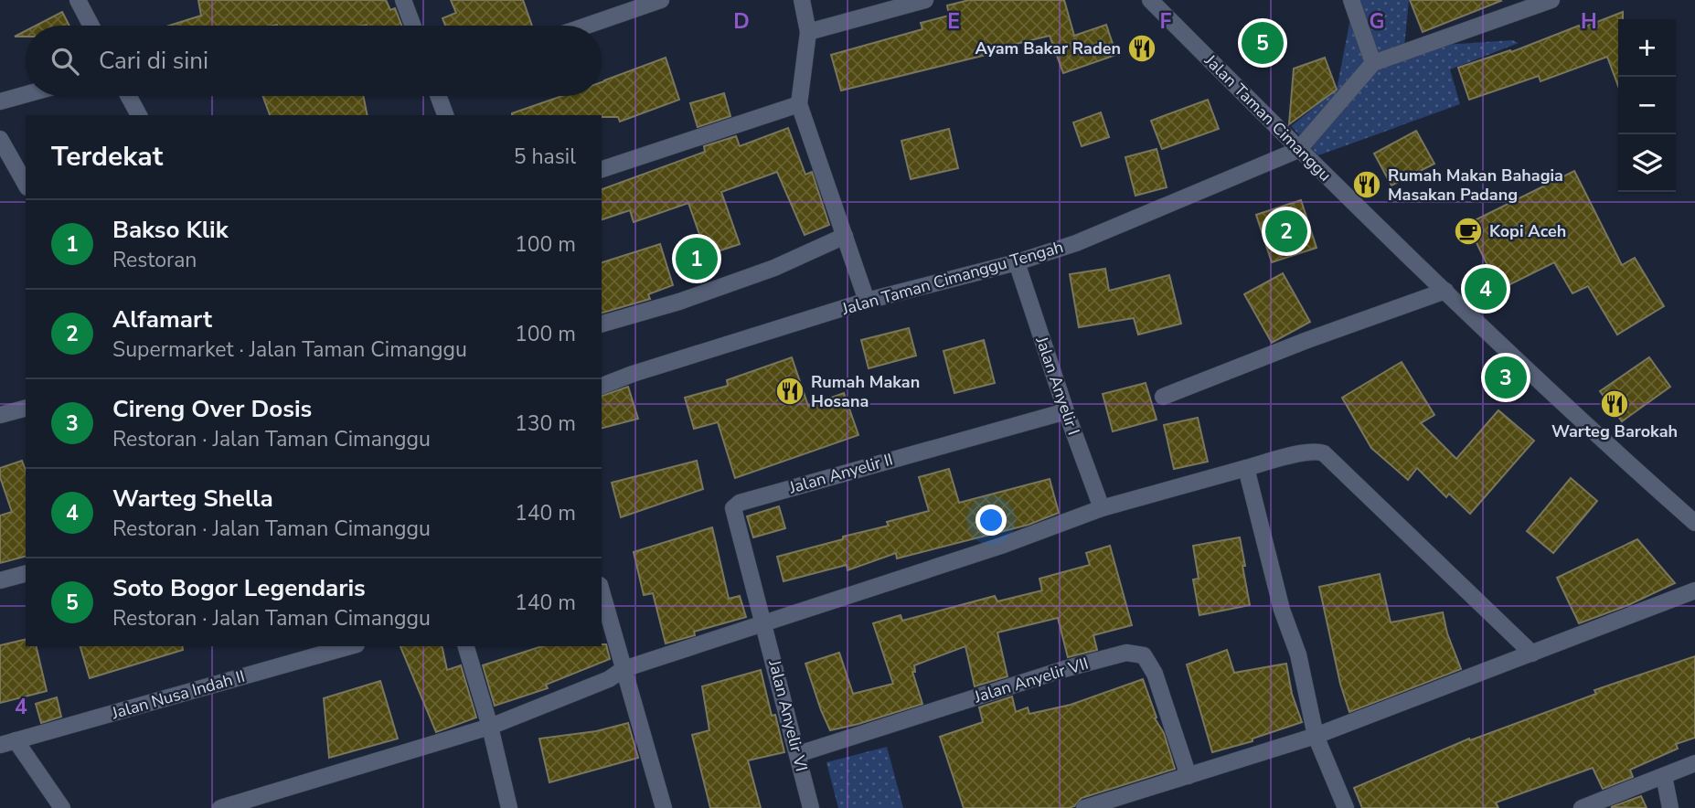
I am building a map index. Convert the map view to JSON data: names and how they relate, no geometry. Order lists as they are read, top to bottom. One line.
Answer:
{"streets":{"street":["Jalan Taman Cimanggu","Jalan Taman Cimanggu Tengah","Jalan Anyelir I","Jalan Anyelir II","Jalan Anyelir VII","Jalan Nusa Indah II","Jalan Anyelir VI"]},"crossings":[["Jalan Taman Cimanggu","Jalan Taman Cimanggu Tengah"],["Jalan Taman Cimanggu Tengah","Jalan Anyelir I"],["Jalan Anyelir I","Jalan Anyelir II"],["Jalan Anyelir II","Jalan Anyelir VI"],["Jalan Anyelir VII","Jalan Anyelir VI"]],"places":{"restaurant":["Ayam Bakar Raden","Rumah Makan Bahagia Masakan Padang","Rumah Makan Hosana","Warteg Barokah"],"cafe":["Kopi Aceh"]},"page":{"pins":["5","2","1","4","3"],"map_buttons":["+","−"],"search":"Cari di sini","heading":["Terdekat","5 hasil"],"list":[{"mark":"1","name":"Bakso Klik","note":"Restoran","value":"100 m"},{"mark":"2","name":"Alfamart","note":"Supermarket · Jalan Taman Cimanggu","value":"100 m"},{"mark":"3","name":"Cireng Over Dosis","note":"Restoran · Jalan Taman Cimanggu","value":"130 m"},{"mark":"4","name":"Warteg Shella","note":"Restoran · Jalan Taman Cimanggu","value":"140 m"},{"mark":"5","name":"Soto Bogor Legendaris","note":"Restoran · Jalan Taman Cimanggu","value":"140 m"}]},"grid":{"columns":["D","E","F","G","H"],"rows":["4"]}}
